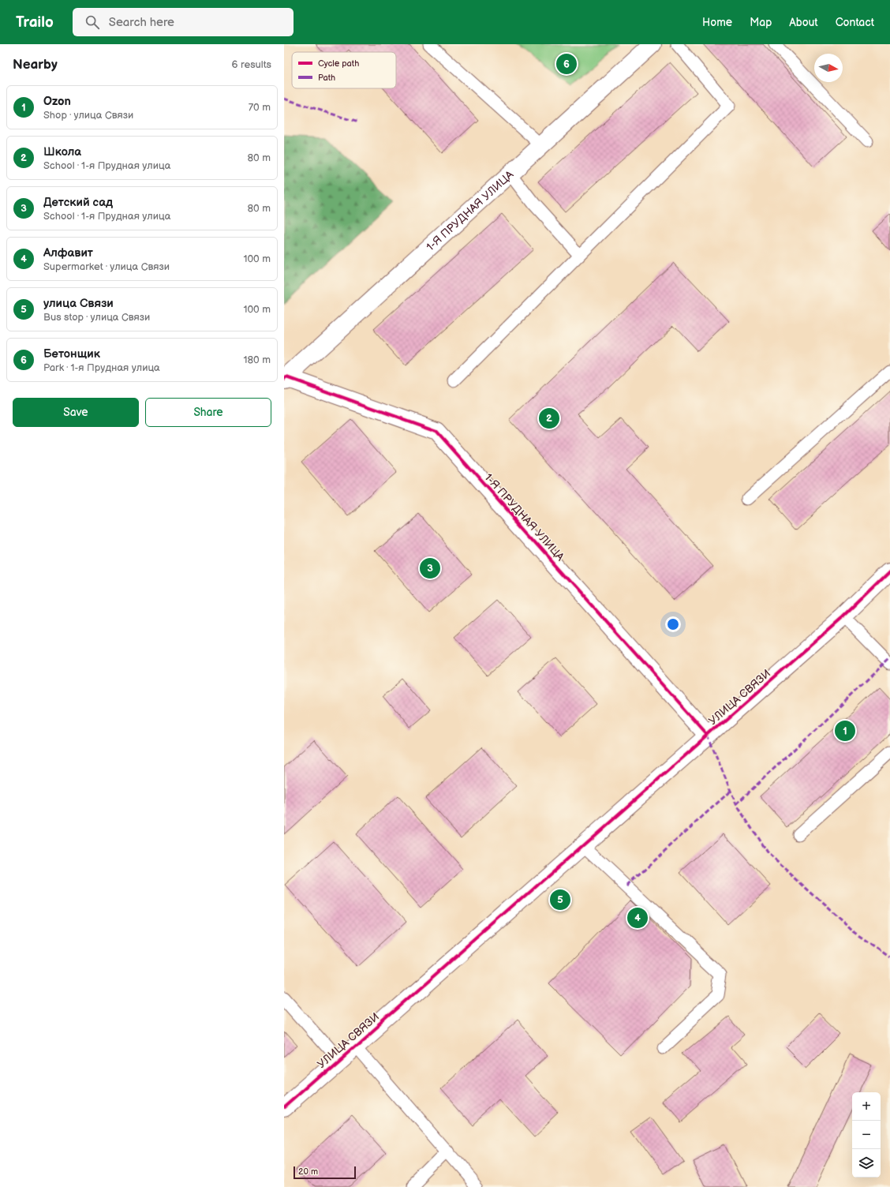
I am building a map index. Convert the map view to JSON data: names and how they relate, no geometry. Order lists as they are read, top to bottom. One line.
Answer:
{"streets":{"street":["1-Я ПРУДНАЯ УЛИЦА","УЛИЦА СВЯЗИ"]},"crossings":[["1-Я ПРУДНАЯ УЛИЦА","УЛИЦА СВЯЗИ"]],"legend":["Cycle path","Path"],"scale_bar":"20 m","north":"right","page":{"header":"Trailo","search":"Search here","nav":["Home","Map","About","Contact"],"heading":["Nearby","6 results"],"pins":["6","2","3","1","5","4"],"list":[{"mark":"1","name":"Ozon","note":"Shop · улица Связи","value":"70 m"},{"mark":"2","name":"Школа","note":"School · 1-я Прудная улица","value":"80 m"},{"mark":"3","name":"Детский сад","note":"School · 1-я Прудная улица","value":"80 m"},{"mark":"4","name":"Алфавит","note":"Supermarket · улица Связи","value":"100 m"},{"mark":"5","name":"улица Связи","note":"Bus stop · улица Связи","value":"100 m"},{"mark":"6","name":"Бетонщик","note":"Park · 1-я Прудная улица","value":"180 m"}],"buttons":["Save","Share"],"map_buttons":["+","−"],"scale":"20 m"}}
